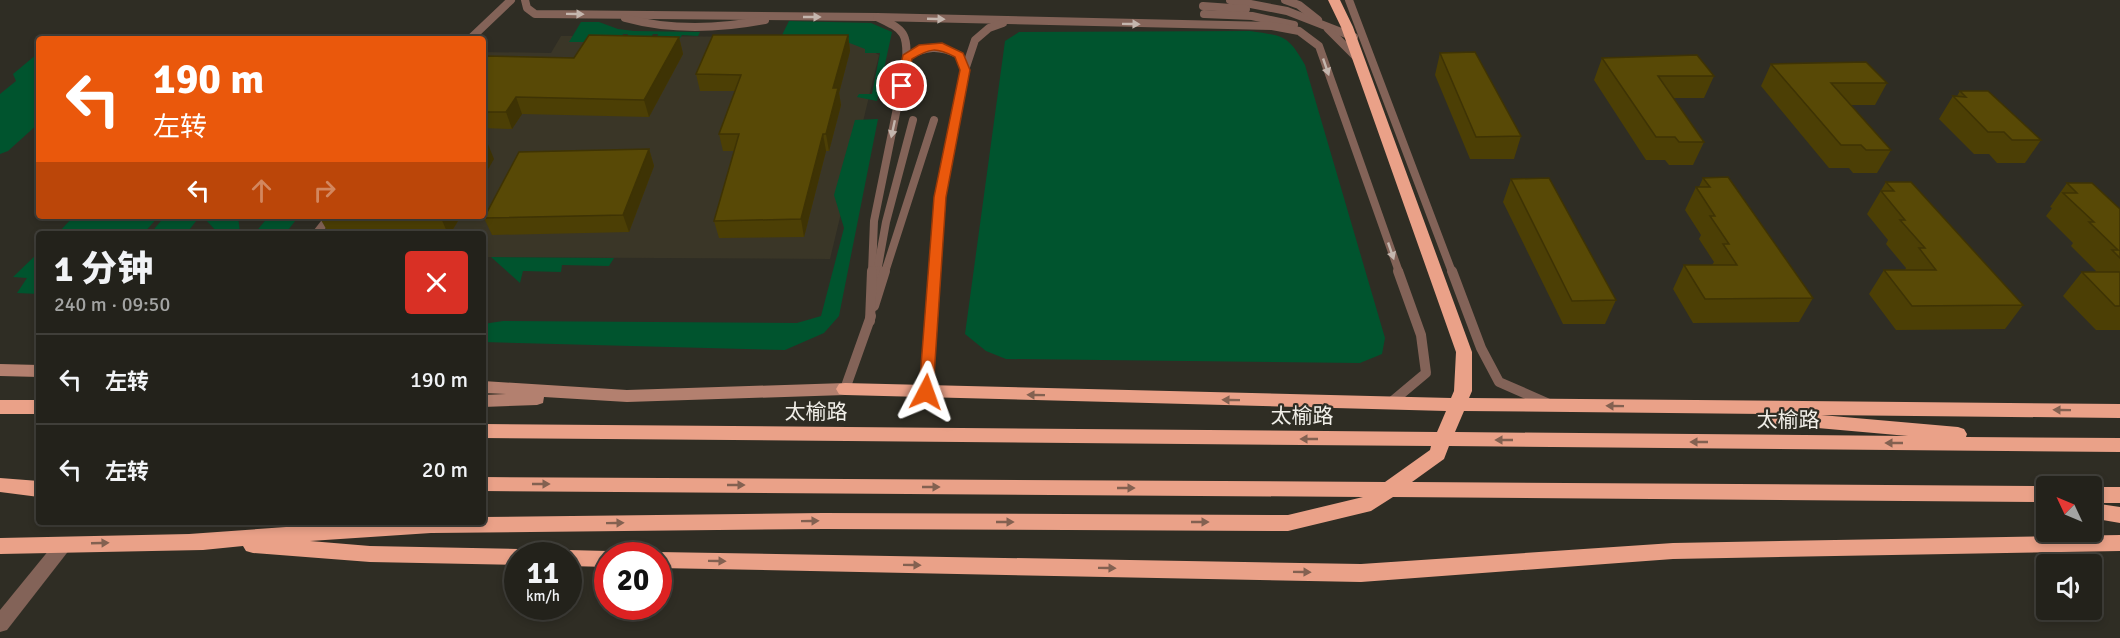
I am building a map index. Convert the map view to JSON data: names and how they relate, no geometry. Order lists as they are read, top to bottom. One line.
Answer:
{"streets":{"highway":["太榆路"]},"north":"top left","page":{"turn":["190 m","左转"],"heading":["1 分钟","240 m · 09:50"],"list":[{"name":"左转","value":"190 m"},{"name":"左转","value":"20 m"}],"speed":"11 km/h","limit":"20"}}
